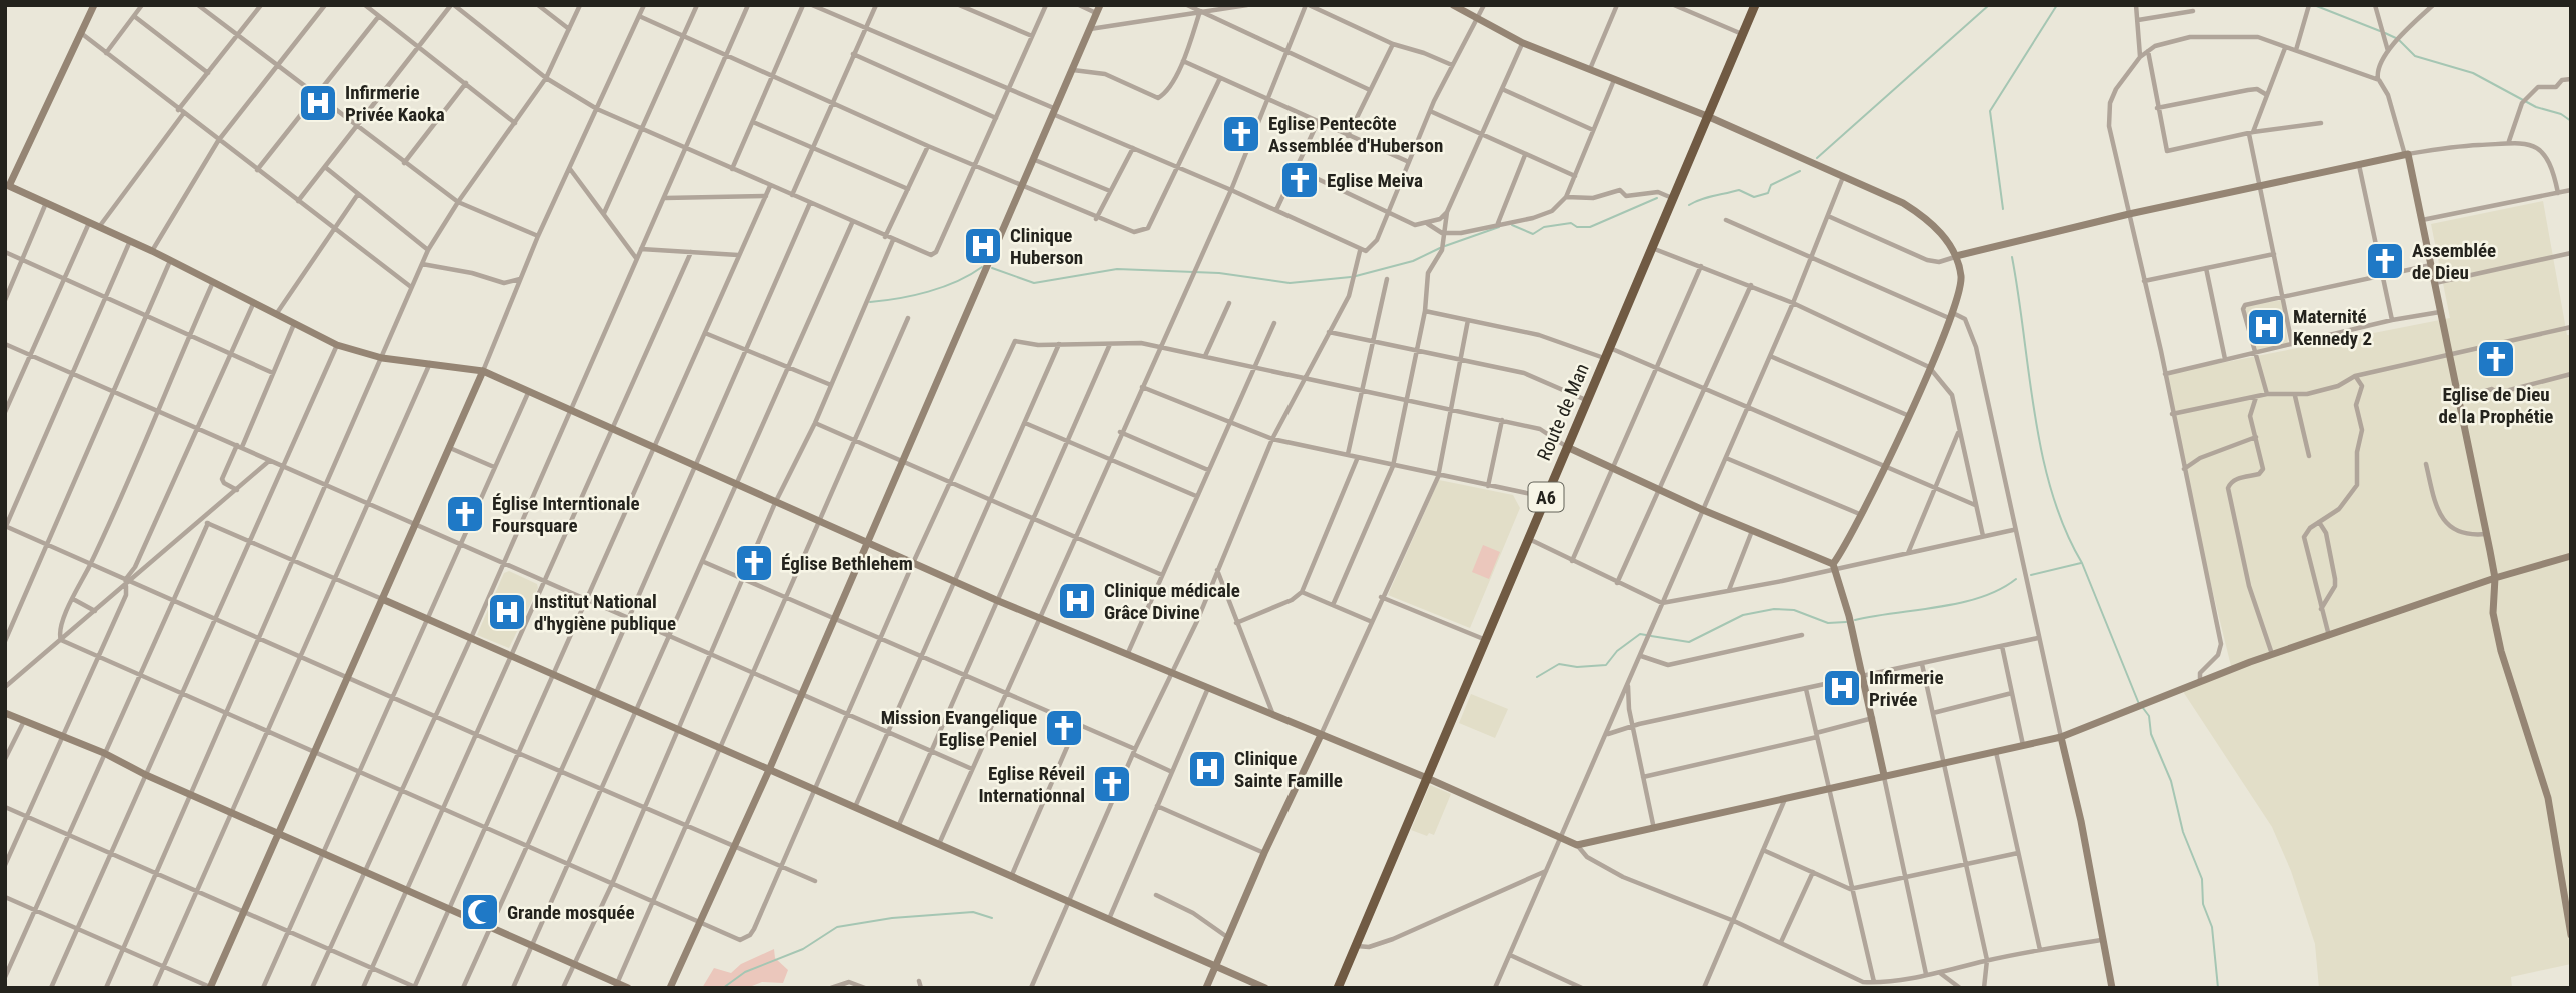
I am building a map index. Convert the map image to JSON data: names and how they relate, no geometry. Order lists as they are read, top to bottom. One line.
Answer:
{"streets":{"highway":["Route de Man","A6"]},"places":{"hospital":["Infirmerie Privée Kaoka","Clinique Huberson","Maternité Kennedy 2","Clinique médicale Grâce Divine","Institut National d'hygiène publique","Infirmerie Privée","Clinique Sainte Famille"],"church":["Eglise Pentecôte Assemblée d'Huberson","Eglise Meiva","Assemblée de Dieu","Eglise de Dieu de la Prophétie","Église Interntionale Foursquare","Église Bethlehem","Mission Evangelique Eglise Peniel","Eglise Réveil Internationnal"],"mosque":["Grande mosquée"]}}
